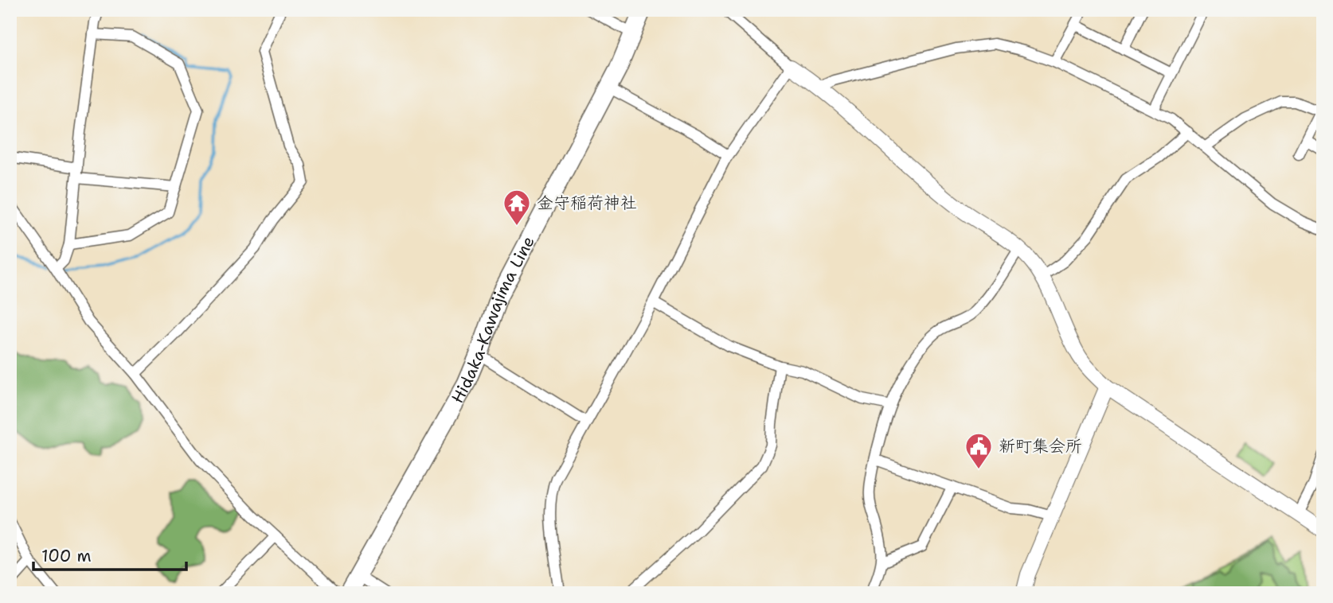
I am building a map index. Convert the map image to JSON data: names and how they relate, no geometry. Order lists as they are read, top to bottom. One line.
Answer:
{"streets":{"main road":["Hidaka-Kawajima Line"]},"places":{"temple":["金守稲荷神社"],"public building":["新町集会所"]},"scale_bar":"100 m"}
